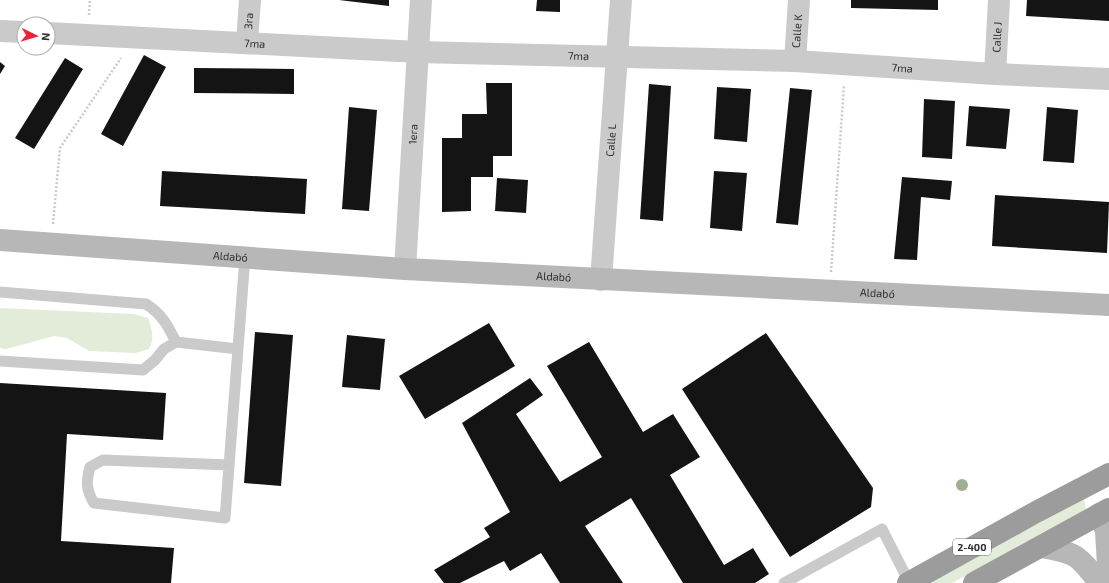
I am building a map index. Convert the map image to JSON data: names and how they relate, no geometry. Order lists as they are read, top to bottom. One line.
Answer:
{"streets":{"highway":["2-400"],"main road":["Aldabó"],"street":["3ra","Calle K","Calle J","7ma","1era","Calle L"]},"crossings":[["3ra","7ma"],["Calle K","7ma"],["Calle J","7ma"],["7ma","1era"],["7ma","Calle L"],["1era","Aldabó"],["Calle L","Aldabó"]],"north":"right"}
